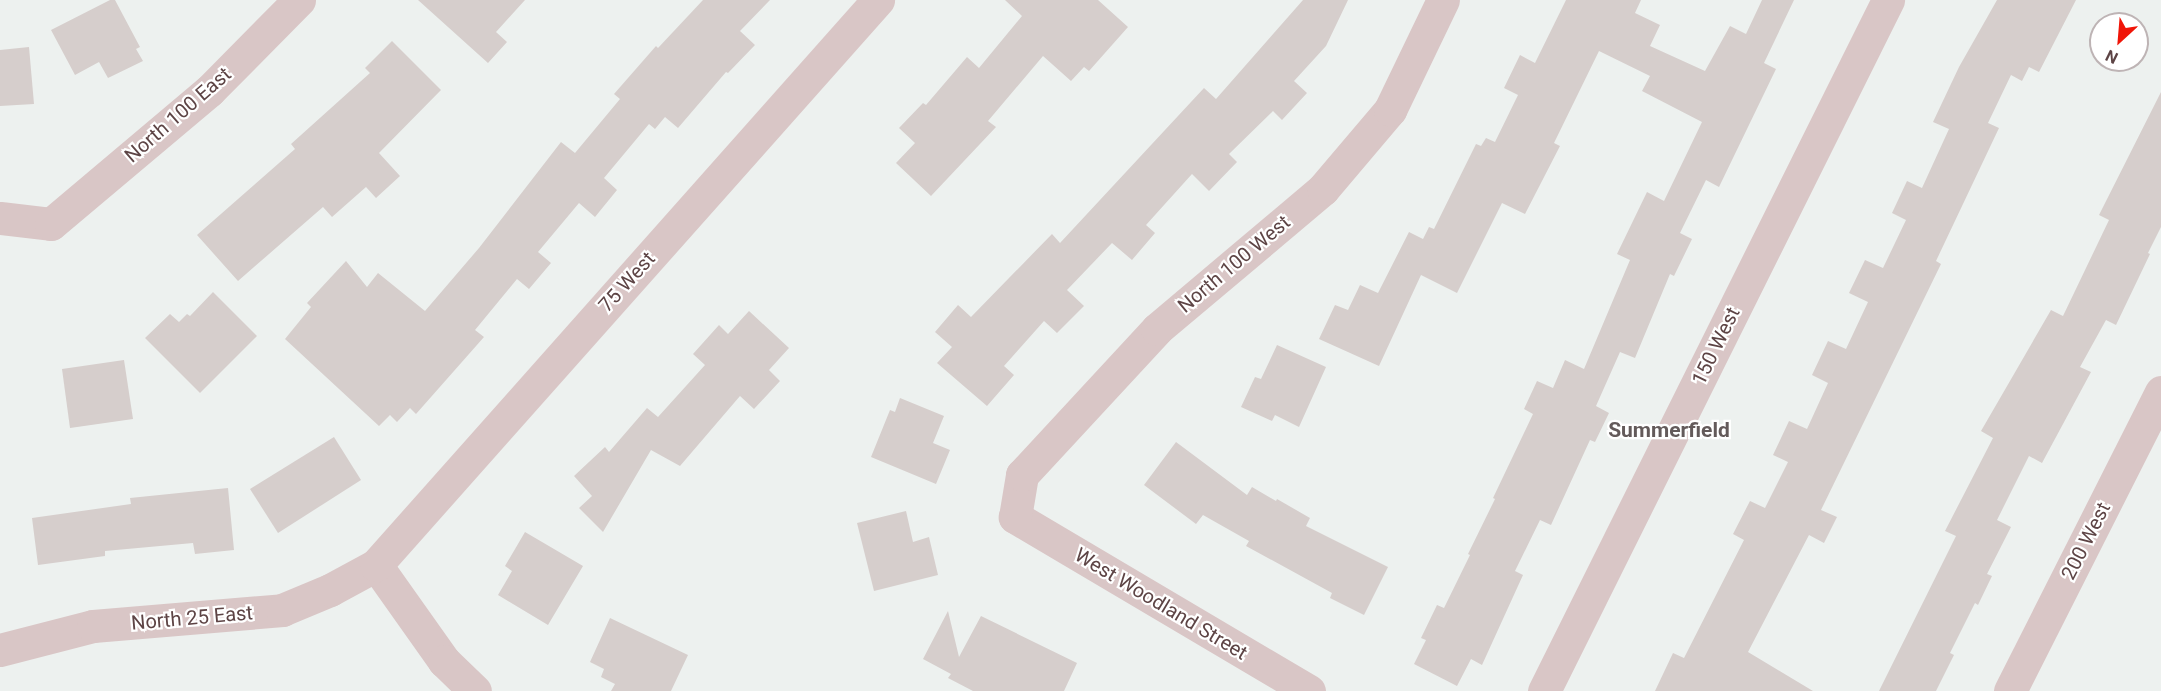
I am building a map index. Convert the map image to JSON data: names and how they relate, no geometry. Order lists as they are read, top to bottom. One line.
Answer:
{"streets":{"street":["North 100 East","North 100 West","75 West","150 West","200 West","West Woodland Street","North 25 East"]},"crossings":[["North 100 West","West Woodland Street"],["75 West","North 25 East"]],"districts":["Summerfield"],"north":"bottom left"}
